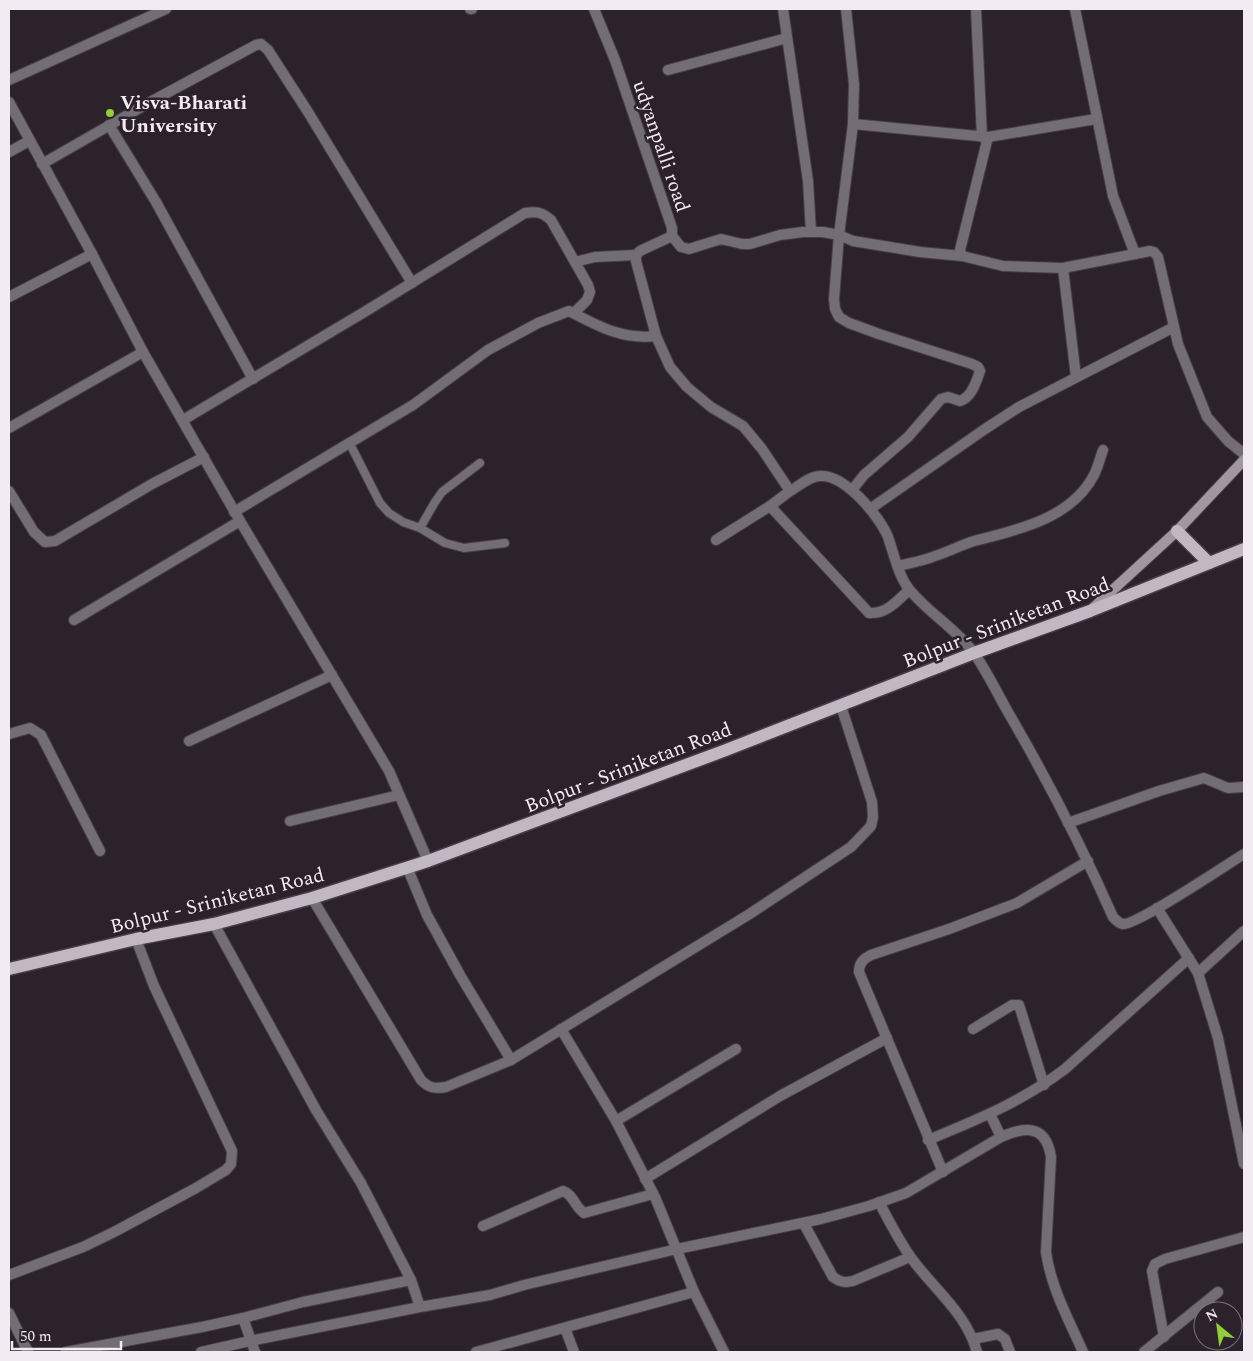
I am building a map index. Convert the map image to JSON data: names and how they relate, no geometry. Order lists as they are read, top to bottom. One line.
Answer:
{"streets":{"main road":["Bolpur - Sriniketan Road"],"street":["udyanpalli road"]},"places":["Visva-Bharati University"],"scale_bar":"50 m","north":"top left"}
